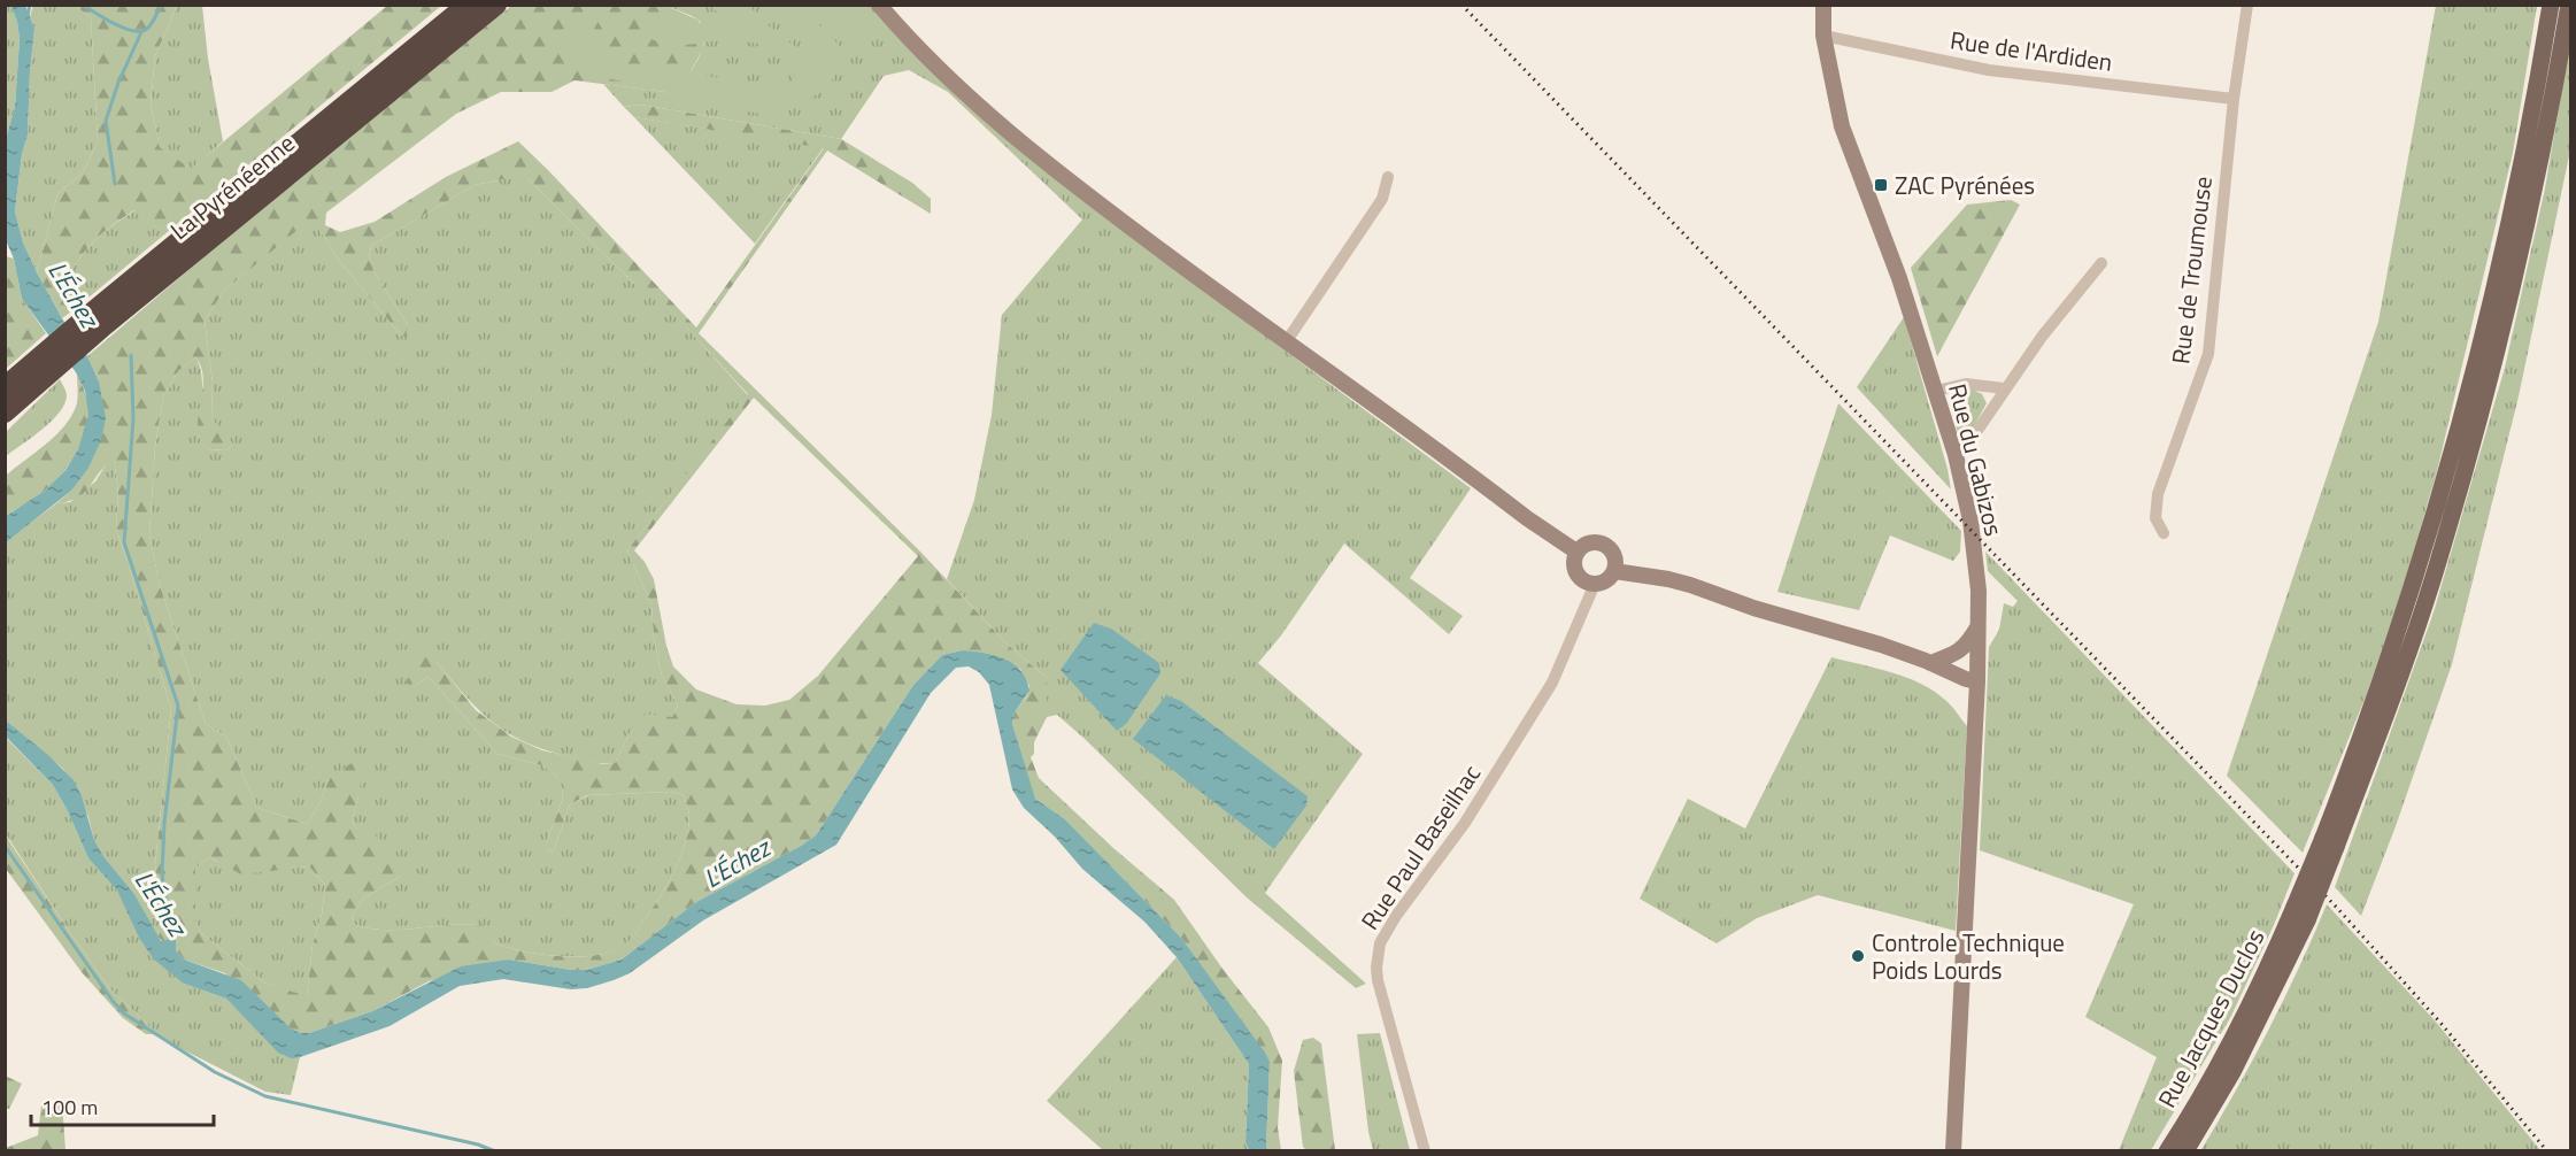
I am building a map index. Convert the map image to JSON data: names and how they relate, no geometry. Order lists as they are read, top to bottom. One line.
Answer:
{"streets":{"highway":["La Pyrénéenne"],"main road":["Rue Jacques Duclos"],"street":["Rue de l'Ardiden","Rue de Troumouse","Rue du Gabizos","Rue Paul Baseilhac"]},"crossings":[["Rue de l'Ardiden","Rue de Troumouse"],["Rue de l'Ardiden","Rue du Gabizos"]],"water":["L'Échez"],"places":{"transit":["ZAC Pyrénées"],"other":["Controle Technique Poids Lourds"]},"scale_bar":"100 m"}
